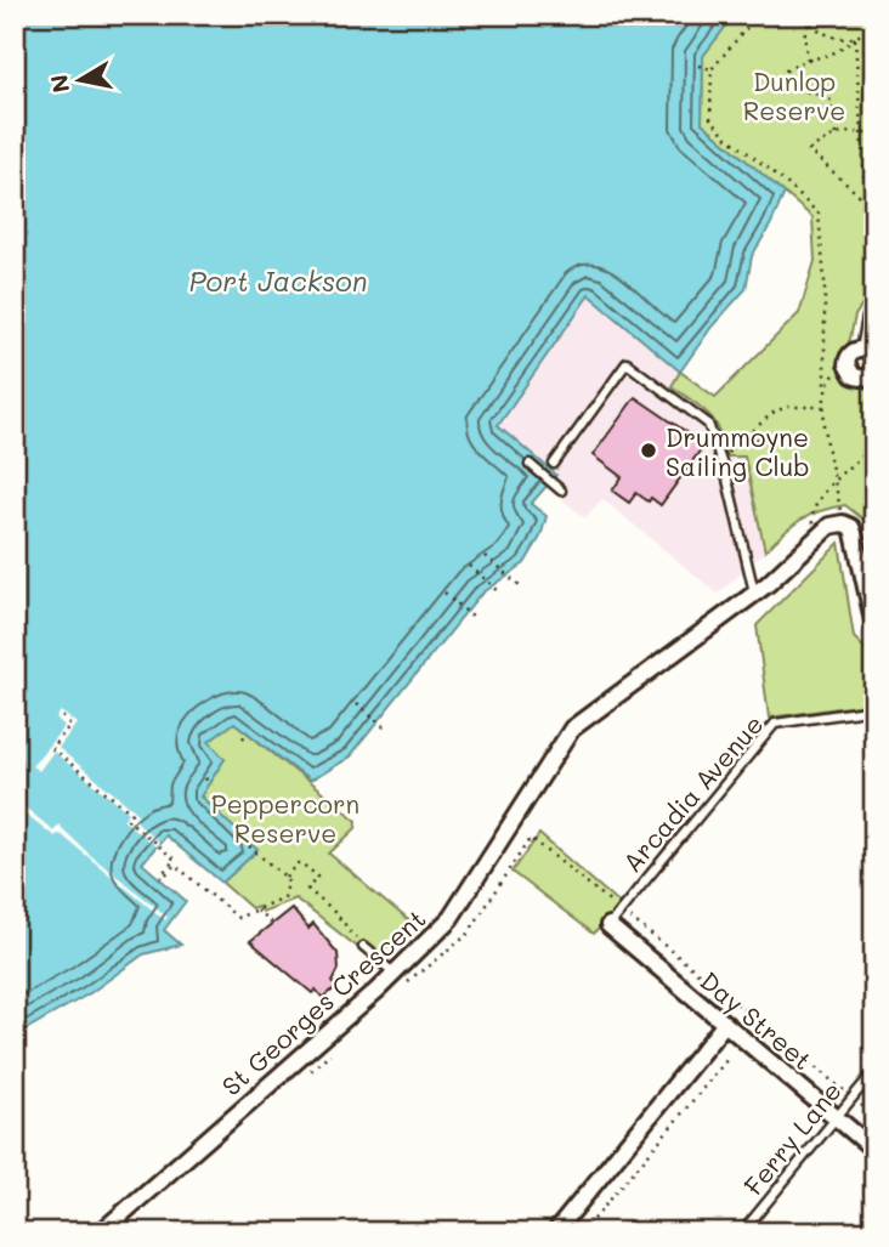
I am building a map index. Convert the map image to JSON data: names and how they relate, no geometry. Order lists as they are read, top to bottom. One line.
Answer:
{"streets":{"street":["St Georges Crescent","Day Street"],"lane":["Arcadia Avenue","Ferry Lane"]},"crossings":[["Arcadia Avenue","Day Street"],["Day Street","Ferry Lane"]],"water":["Port Jackson"],"parks":["Dunlop Reserve","Peppercorn Reserve"],"places":["Drummoyne Sailing Club"],"north":"left"}
